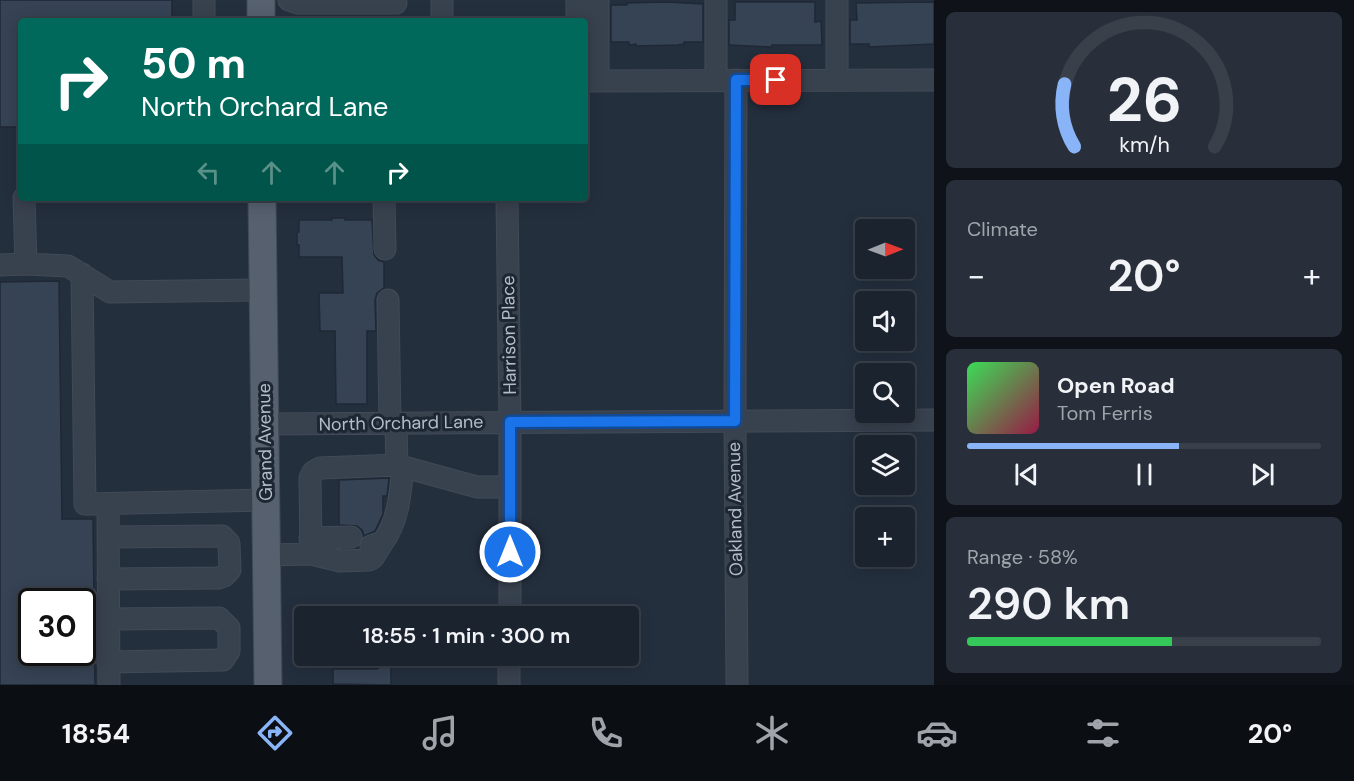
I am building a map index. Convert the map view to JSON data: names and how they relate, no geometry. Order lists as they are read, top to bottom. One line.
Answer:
{"streets":{"main road":["Grand Avenue"],"street":["Harrison Place","North Orchard Lane","Oakland Avenue"]},"crossings":[["Harrison Place","North Orchard Lane"],["North Orchard Lane","Grand Avenue"],["North Orchard Lane","Oakland Avenue"]],"north":"right","page":{"turn":["50 m","North Orchard Lane"],"tile":["Climate",["Range · 58%","290 km"]],"map_buttons":"+","heat":["−","20°","+"],"song":["Open Road","Tom Ferris"],"limit":"30","trip":"18:55 · 1 min · 300 m","tabs":["18:54","20°"],"gauge":["26","km/h"]}}
